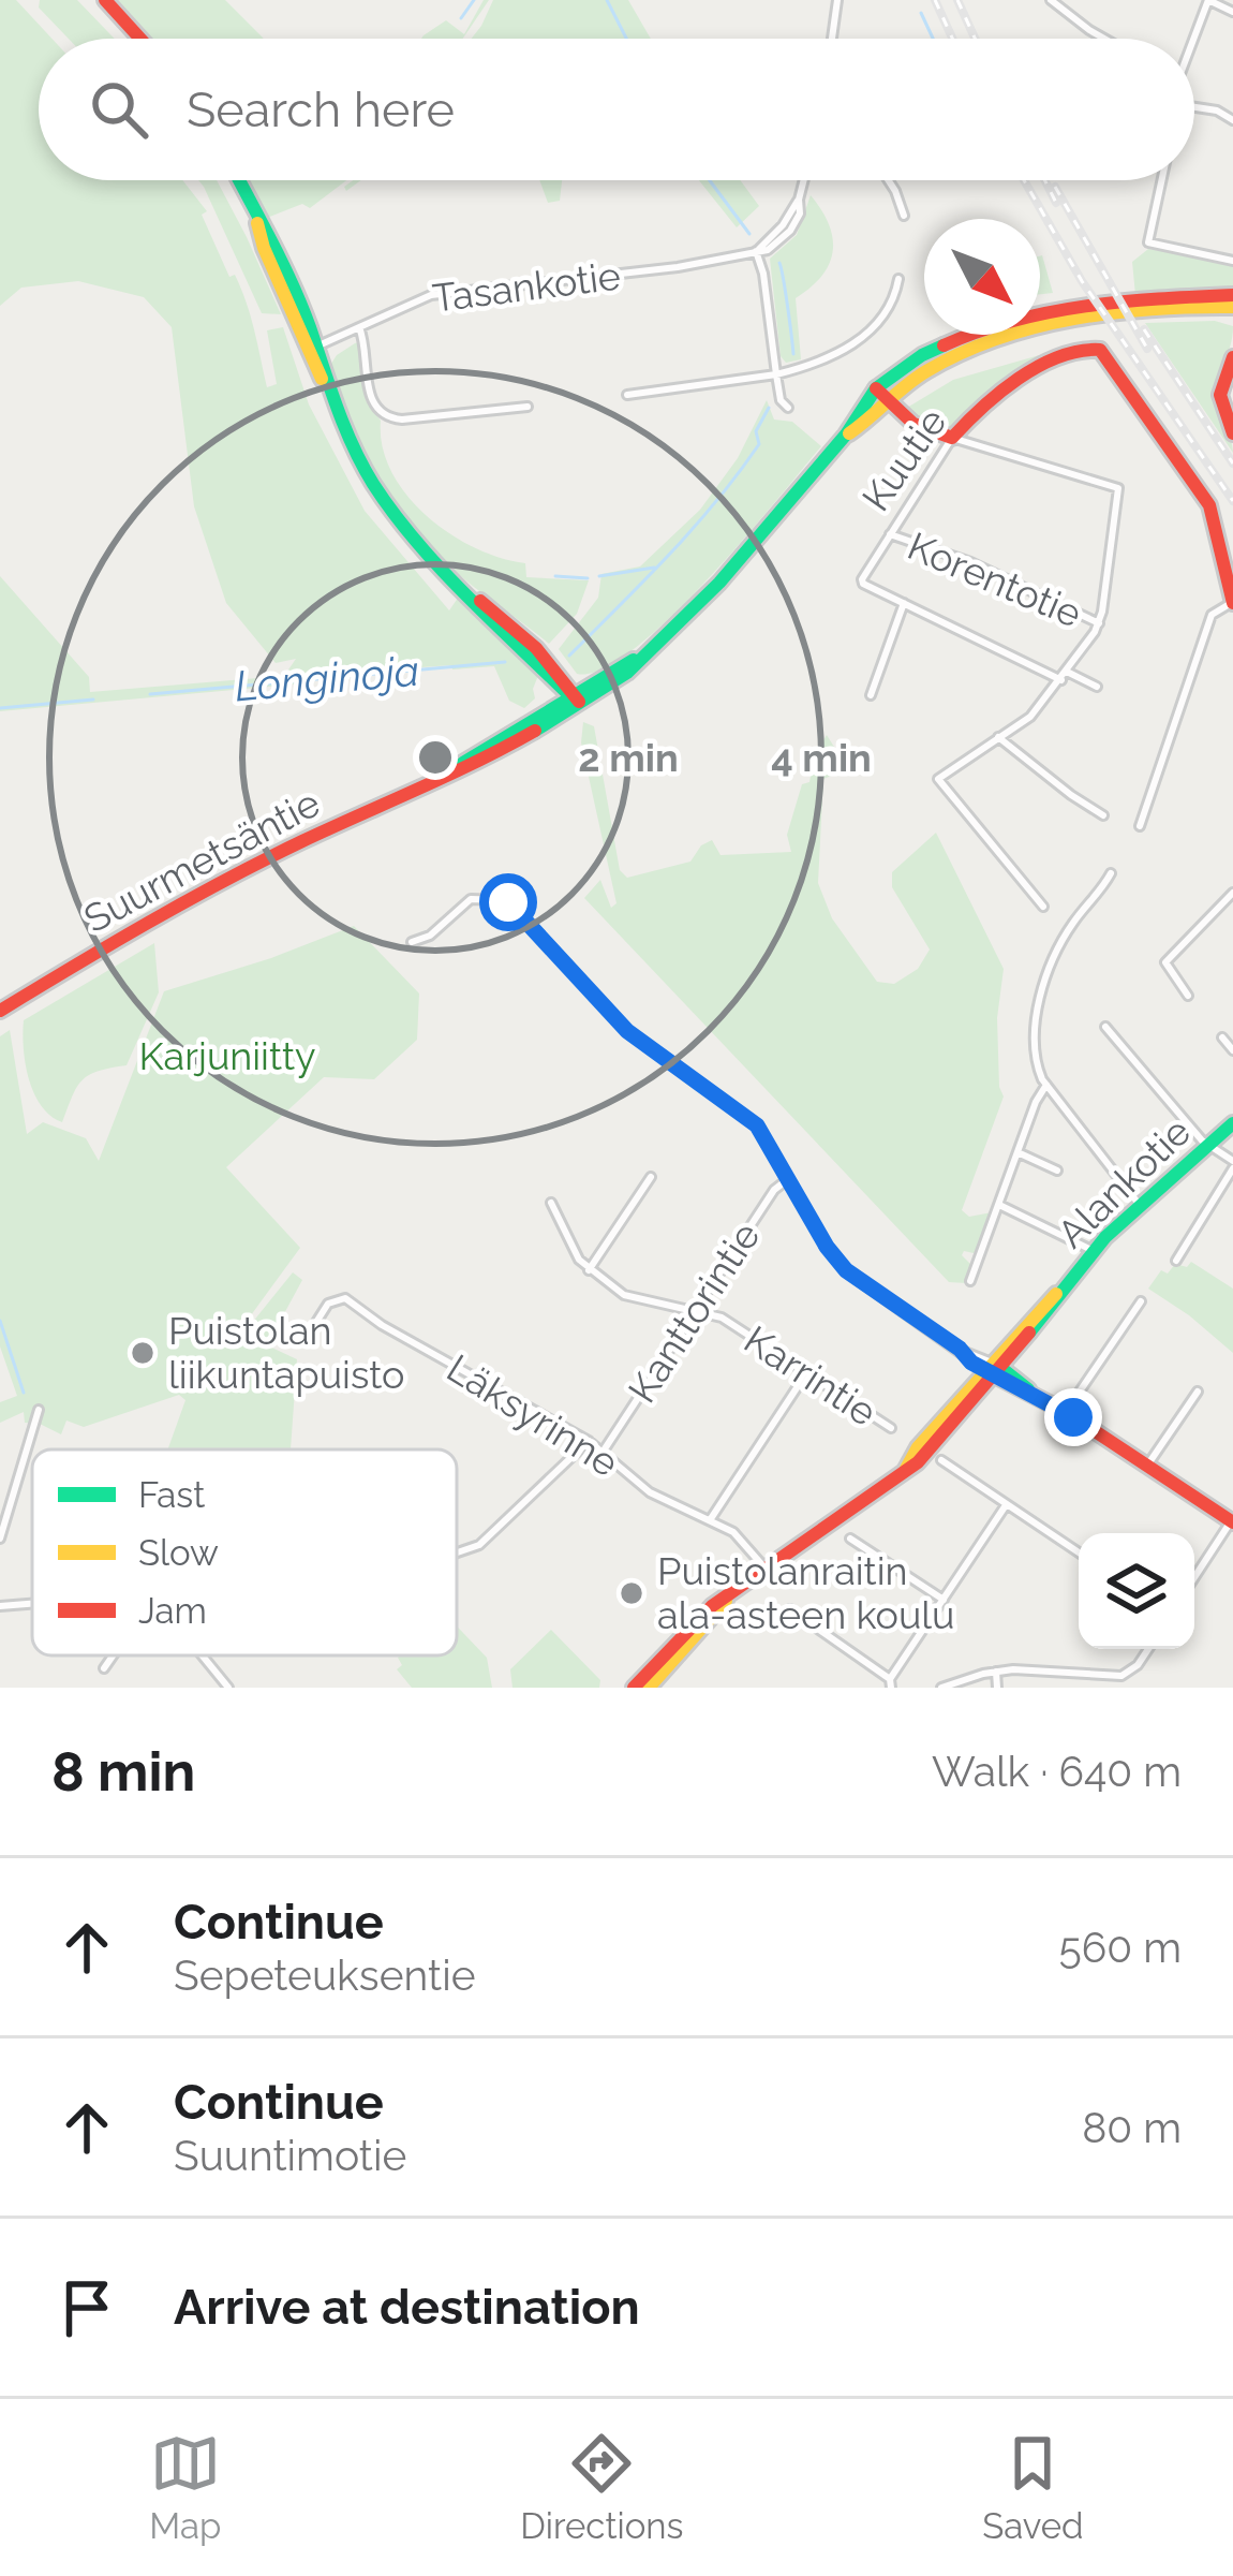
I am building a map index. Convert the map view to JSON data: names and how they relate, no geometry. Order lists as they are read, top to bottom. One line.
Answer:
{"streets":{"main road":["Kuutie","Suurmetsäntie","Alankotie"],"street":["Tasankotie","Korentotie","Kanttorintie","Karrintie","Läksyrinne"]},"crossings":[["Kuutie","Korentotie"],["Alankotie","Läksyrinne"],["Kanttorintie","Karrintie"],["Kanttorintie","Läksyrinne"]],"water":["Longinoja"],"parks":["Karjuniitty"],"places":["Puistolan liikuntapuisto","Puistolanraitin ala-asteen koulu"],"legend":["Fast","Slow","Jam"],"north":"bottom right","page":{"search":"Search here","heading":["8 min","Walk · 640 m"],"list":[["Continue","Sepeteuksentie","560 m"],["Continue","Suuntimotie","80 m"],"Arrive at destination"],"nav":["Map","Directions","Saved"]},"rings":["2 min","4 min"]}
